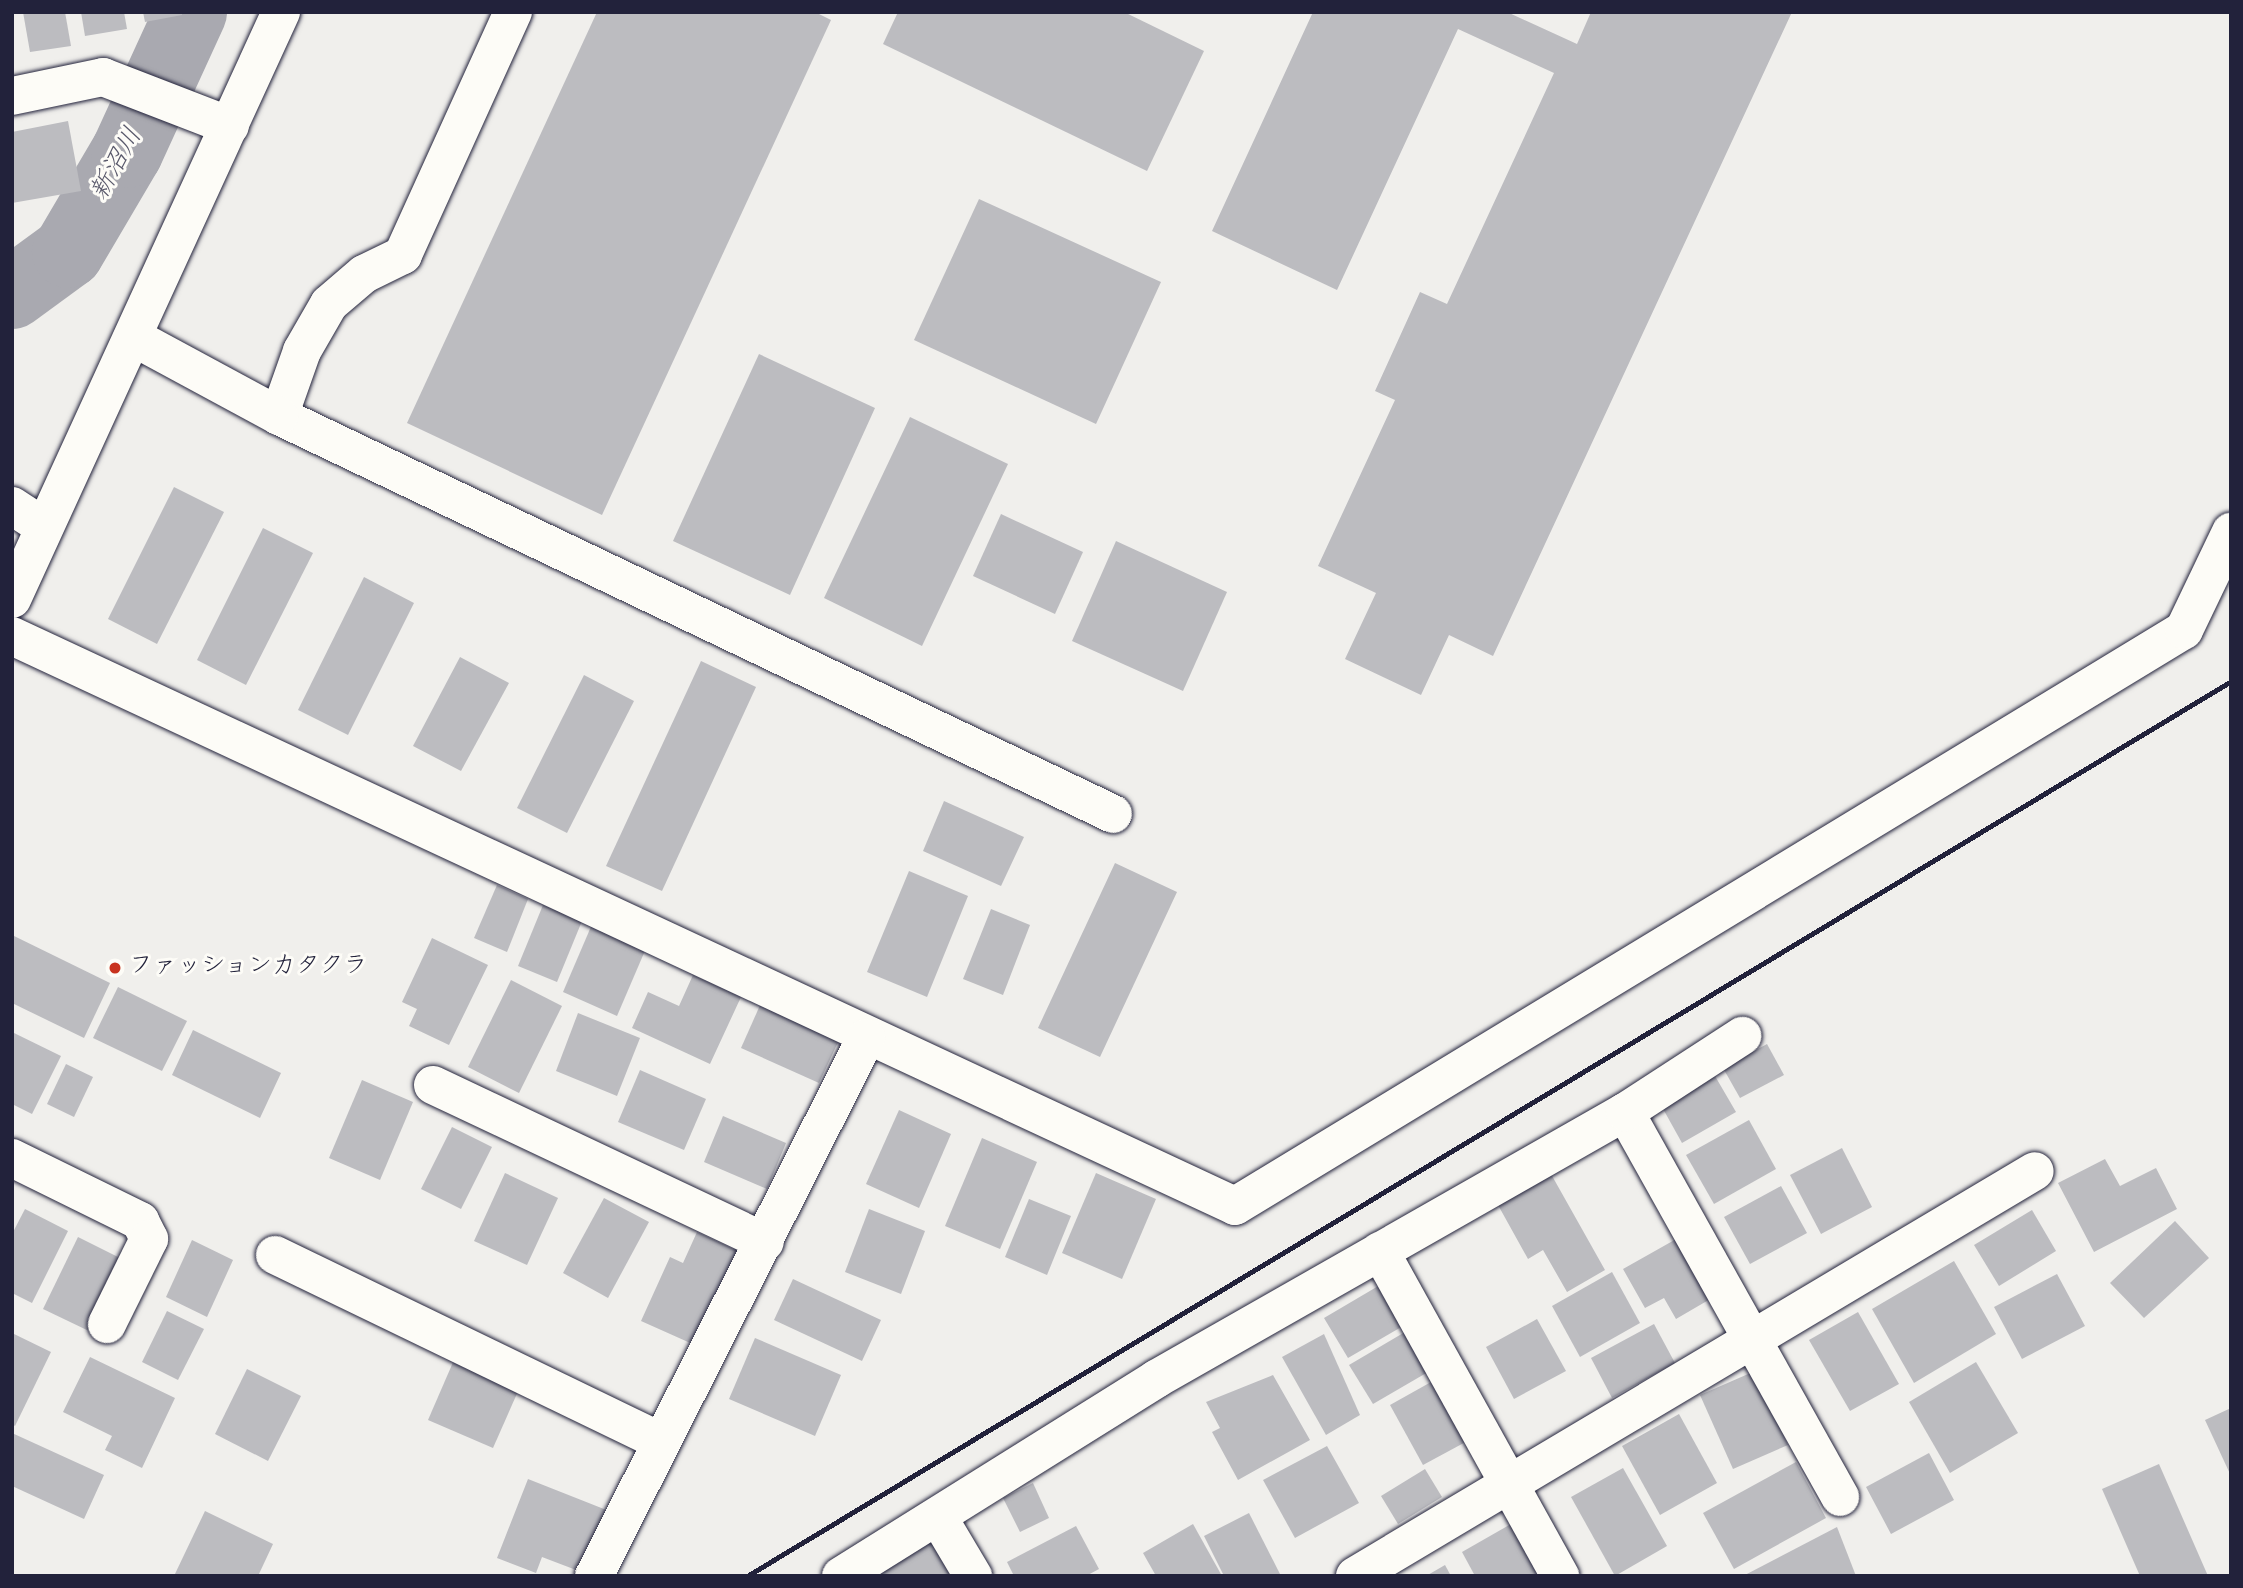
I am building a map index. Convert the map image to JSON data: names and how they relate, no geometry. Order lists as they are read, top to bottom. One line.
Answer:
{"water":["新沼川"],"places":["ファッションカタクラ"]}
